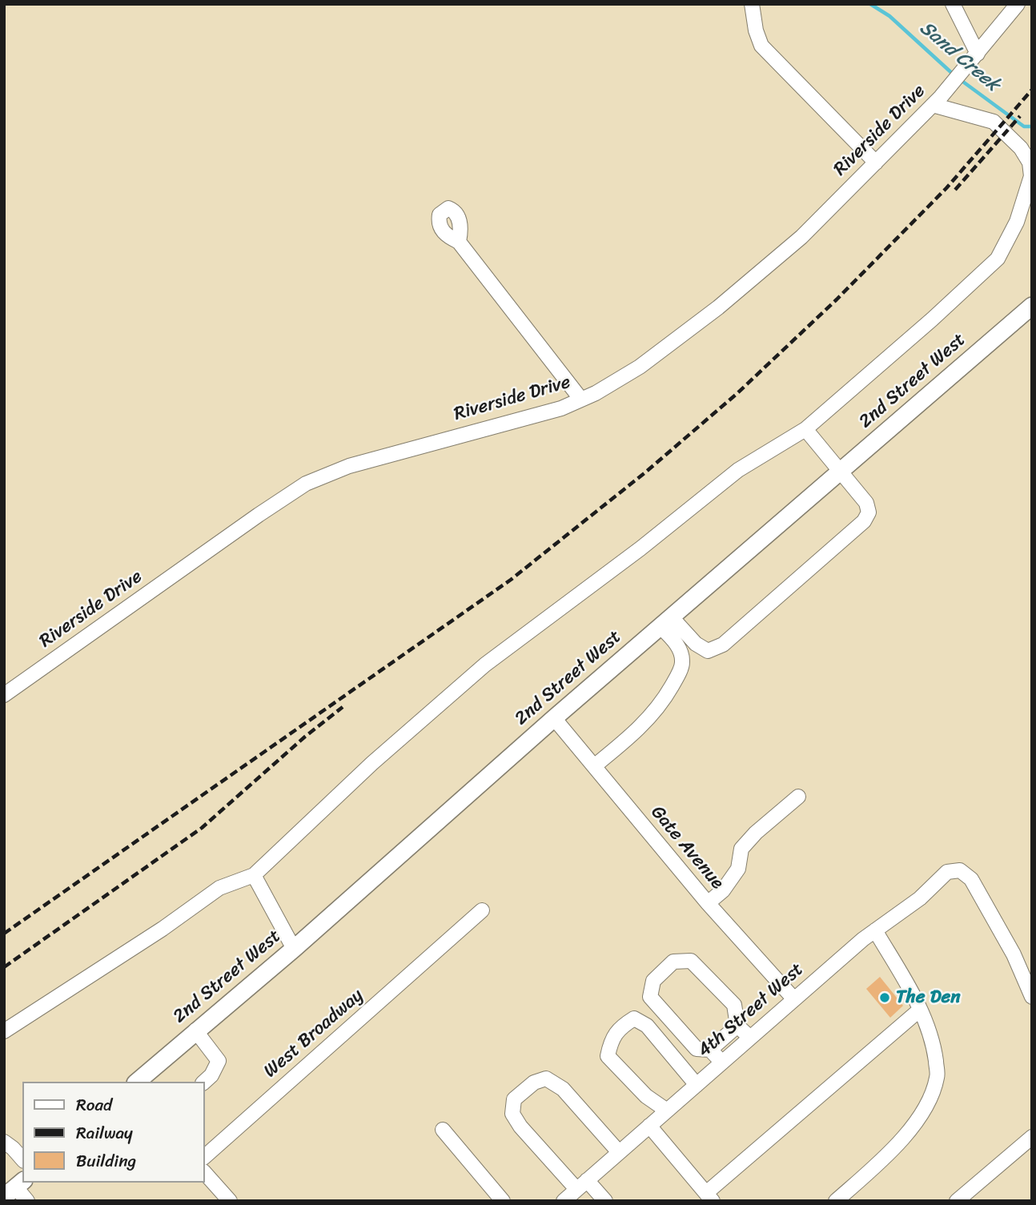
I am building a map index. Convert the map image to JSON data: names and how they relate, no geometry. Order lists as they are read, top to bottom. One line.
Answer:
{"streets":{"main road":["2nd Street West"],"street":["Riverside Drive","Gate Avenue","4th Street West","West Broadway"]},"crossings":[["2nd Street West","Gate Avenue"],["Gate Avenue","4th Street West"]],"water":["Sand Creek"],"places":["The Den"],"legend":["Road","Railway","Building"]}
